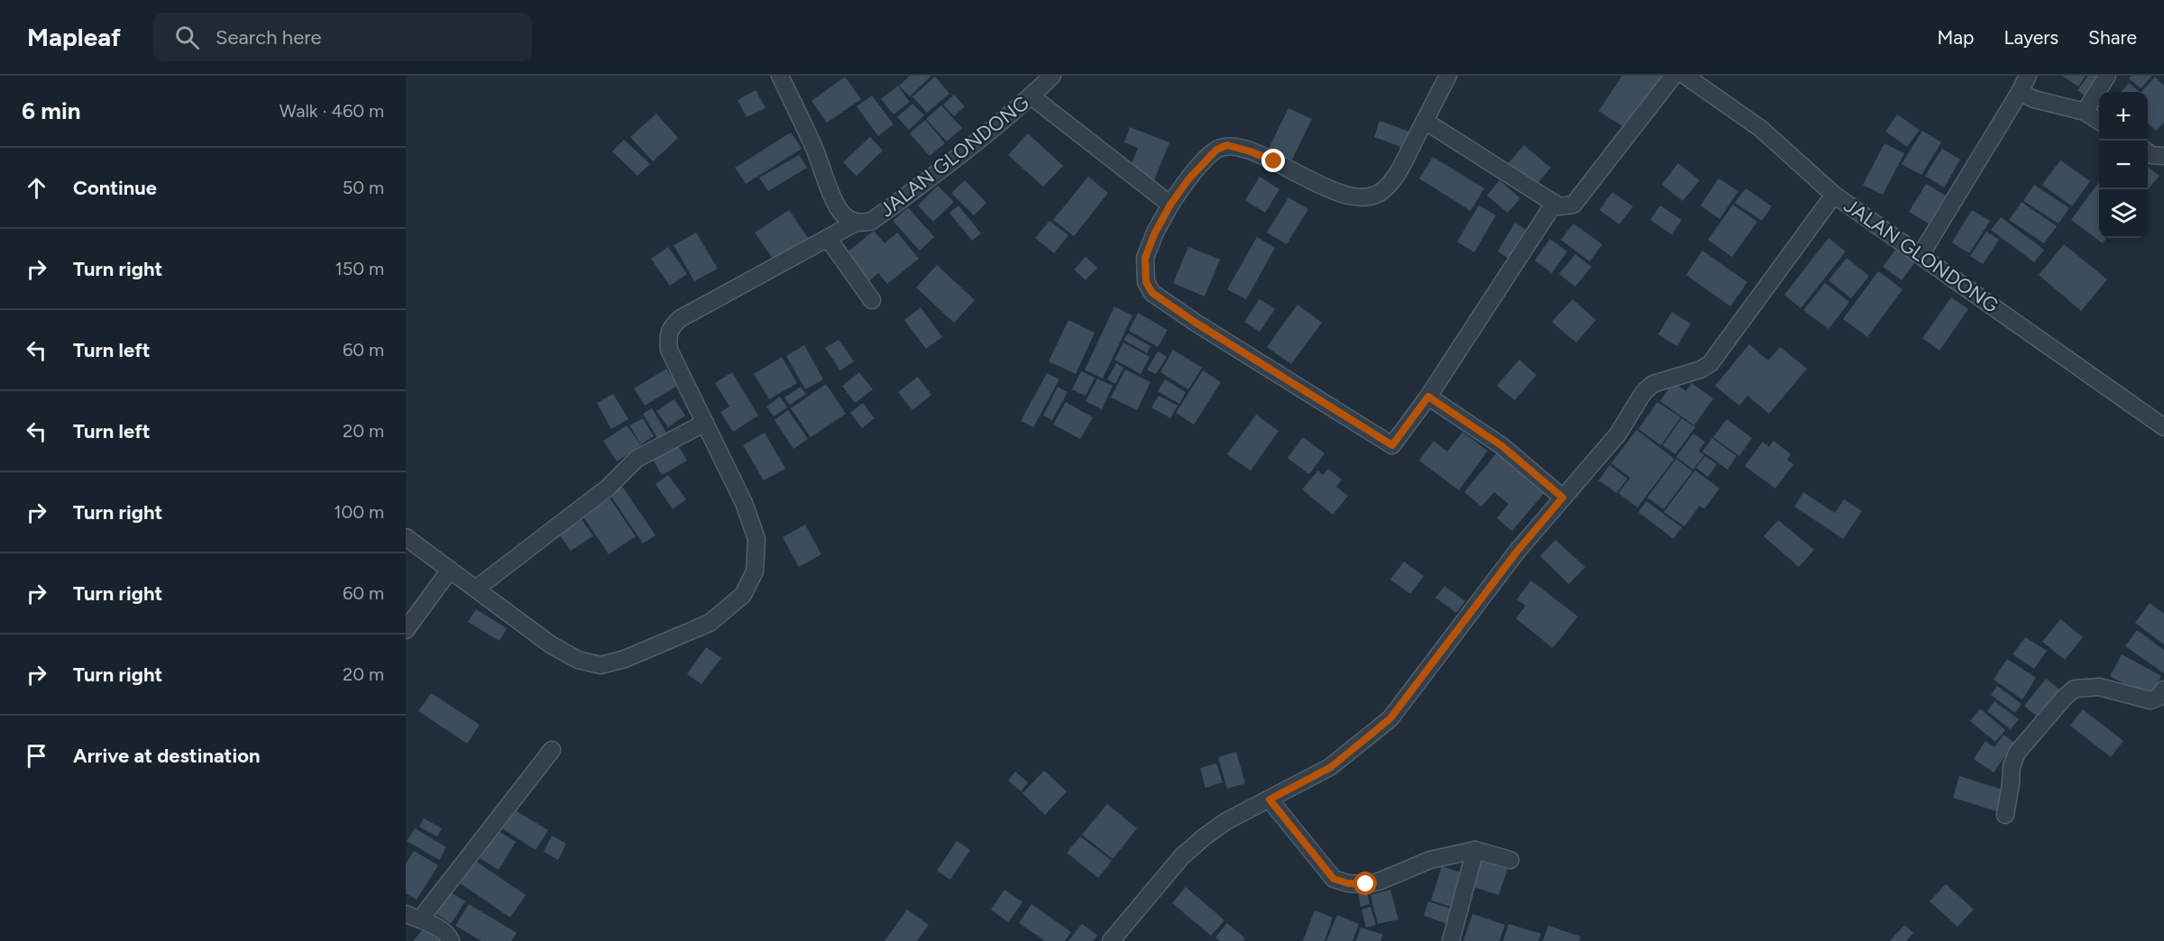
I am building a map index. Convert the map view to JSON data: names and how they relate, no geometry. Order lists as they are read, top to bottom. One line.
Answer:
{"streets":{"street":["JALAN GLONDONG"]},"page":{"header":"Mapleaf","search":"Search here","nav":["Map","Layers","Share"],"heading":["6 min","Walk · 460 m"],"map_buttons":["+","−"],"list":[["Continue","50 m"],["Turn right","150 m"],["Turn left","60 m"],["Turn left","20 m"],["Turn right","100 m"],["Turn right","60 m"],["Turn right","20 m"],"Arrive at destination"]}}
